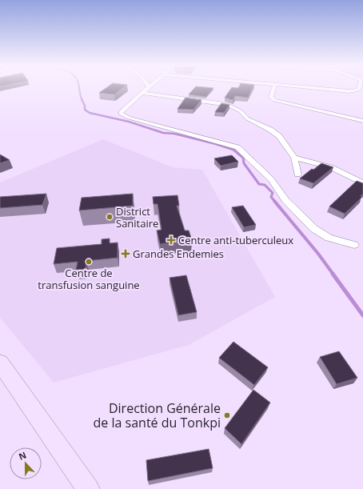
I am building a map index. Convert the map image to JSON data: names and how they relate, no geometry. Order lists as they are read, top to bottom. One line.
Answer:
{"places":{"other":["District Sanitaire","Centre de transfusion sanguine","Direction Générale de la santé du Tonkpi"],"health":["Centre anti-tuberculeux","Grandes Endemies"]},"north":"top"}
